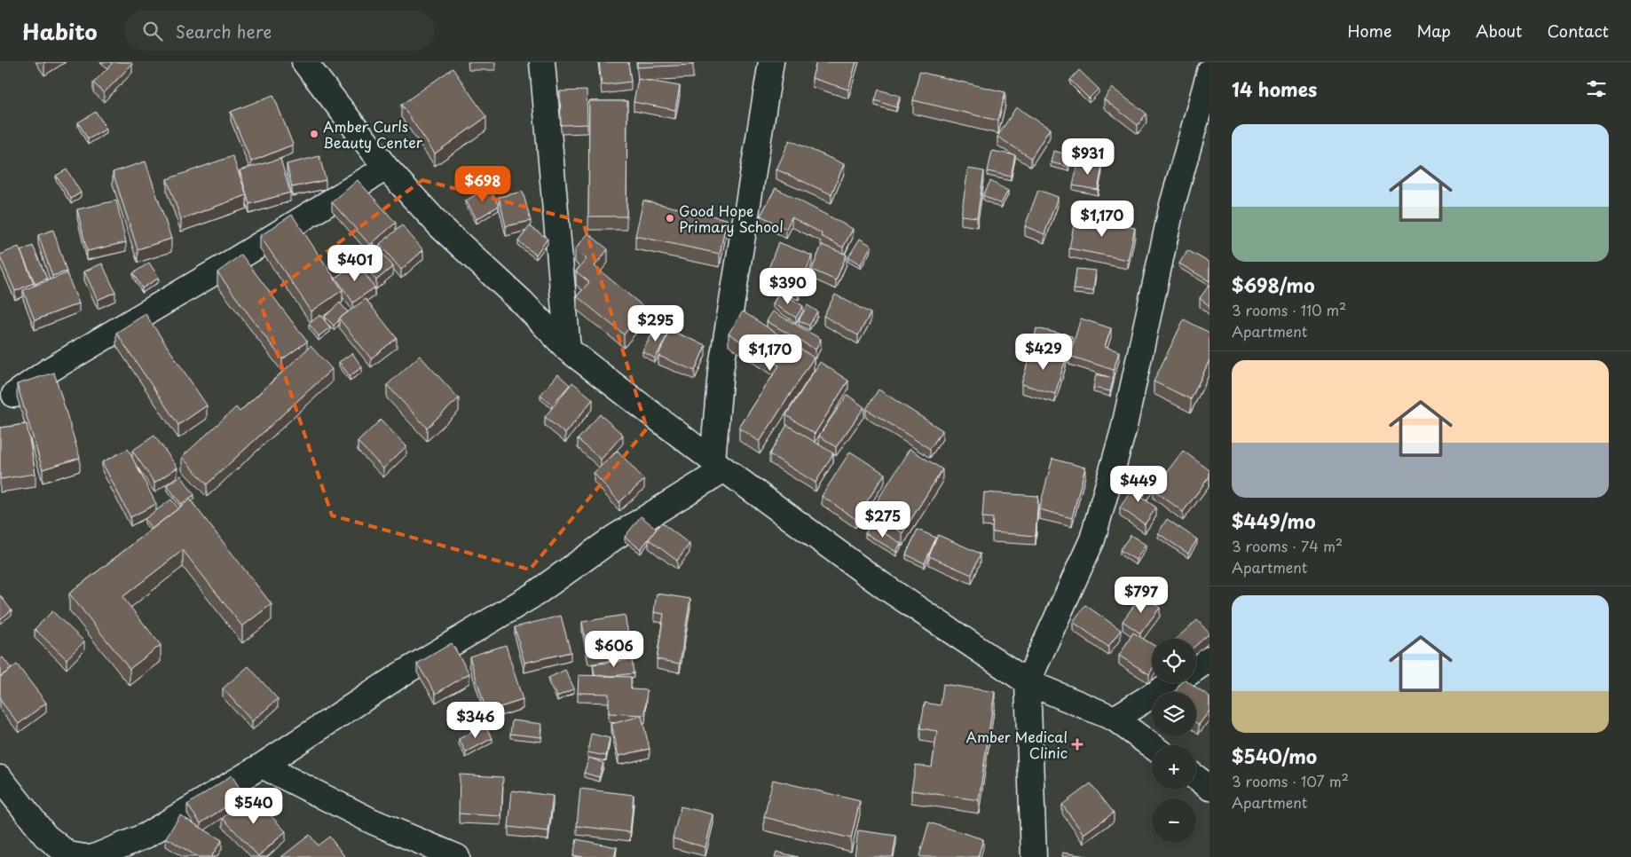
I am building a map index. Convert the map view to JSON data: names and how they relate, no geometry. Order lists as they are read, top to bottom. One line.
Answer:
{"places":{"other":["Amber Curls Beauty Center","Good Hope Primary School"],"health":["Amber Medical Clinic"]},"page":{"header":"Habito","search":"Search here","nav":["Home","Map","About","Contact"],"heading":"14 homes","list":[{"name":"$698/mo","note":"3 rooms · 110 m² · Apartment"},{"name":"$449/mo","note":"3 rooms · 74 m² · Apartment"},{"name":"$540/mo","note":"3 rooms · 107 m² · Apartment"}],"price":["$931","$698","$1,170","$401","$390","$295","$429","$1,170","$449","$275","$797","$606","$346","$540"],"map_buttons":["+","−"]}}
